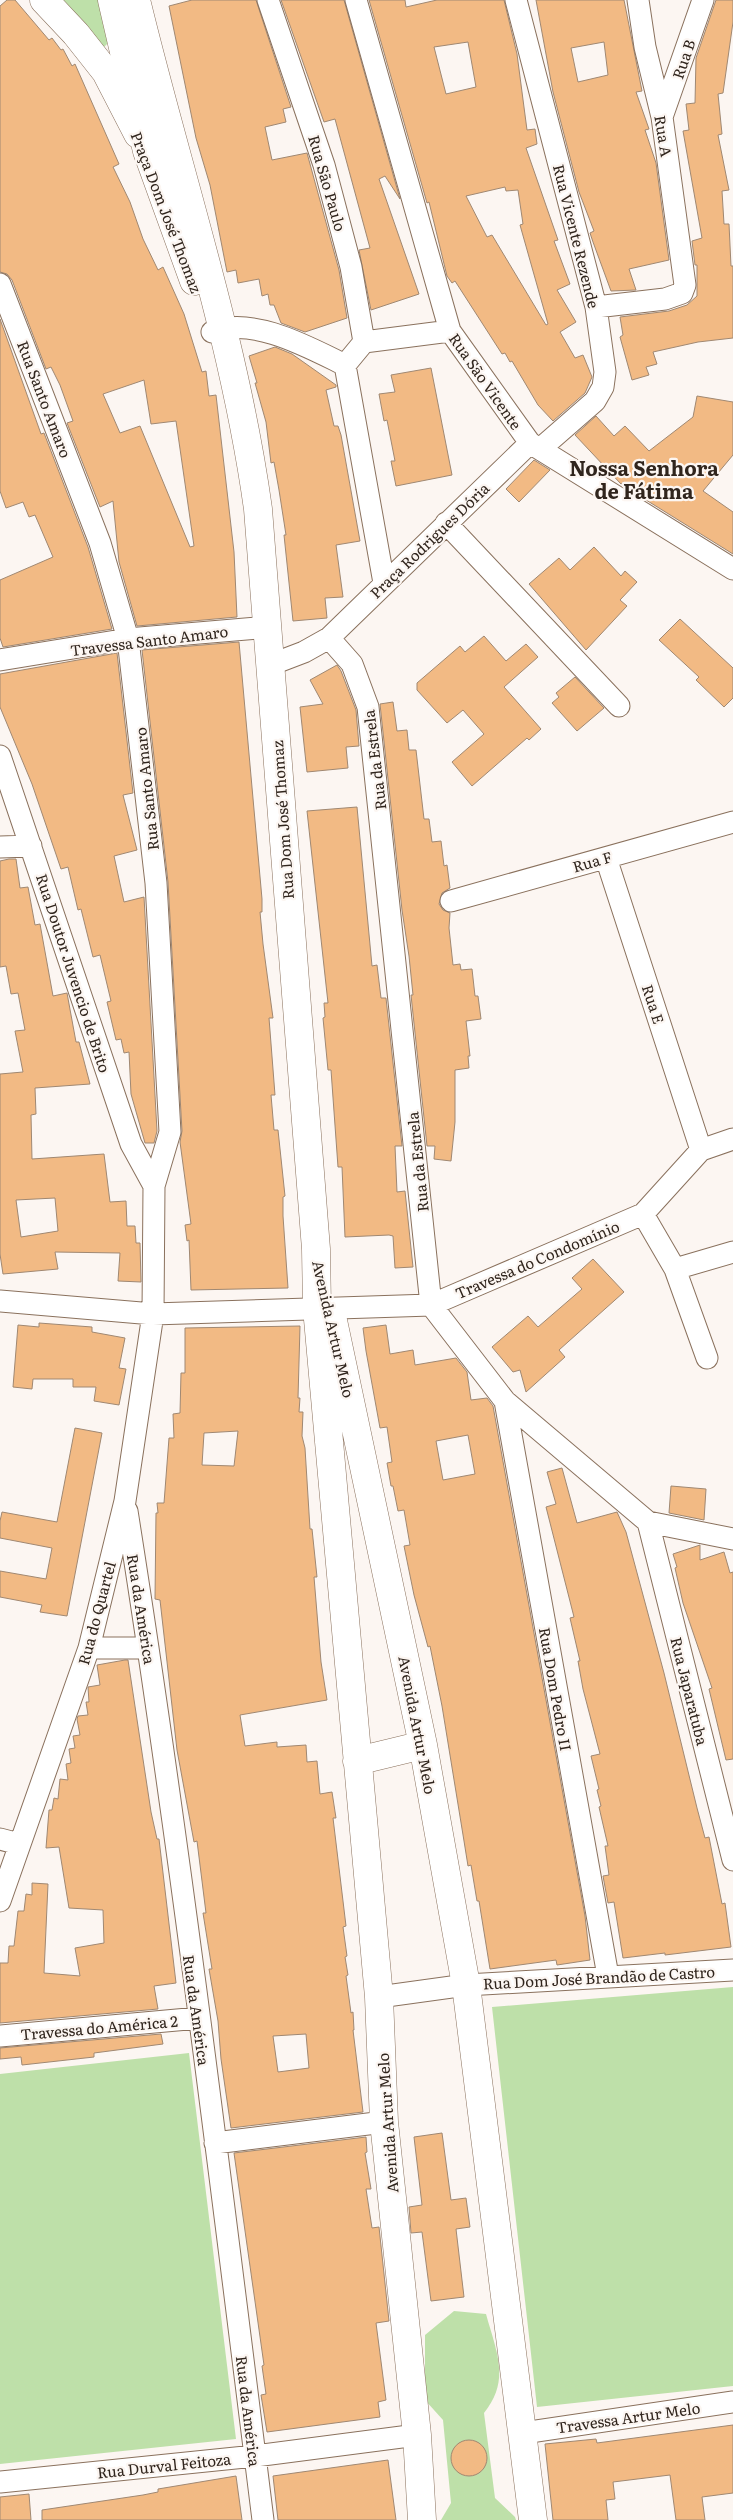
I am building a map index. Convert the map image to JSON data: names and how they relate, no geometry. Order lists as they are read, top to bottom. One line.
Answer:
{"streets":{"main road":["Praça Dom José Thomaz","Rua Dom José Thomaz","Avenida Artur Melo"],"street":["Rua B","Rua A","Rua São Paulo","Rua Vicente Rezende","Rua São Vicente","Rua Santo Amaro","Praça Rodrigues Dória","Travessa Santo Amaro","Rua da Estrela","Rua F","Rua Doutor Juvencio de Brito","Rua E","Travessa do Condomínio","Rua da América","Rua do Quartel","Rua Dom Pedro II","Rua Japaratuba","Rua Dom José Brandão de Castro","Travessa do América 2","Travessa Artur Melo","Rua Durval Feitoza"]},"crossings":[["Rua B","Rua A"],["Rua A","Rua Vicente Rezende"],["Praça Dom José Thomaz","Rua Dom José Thomaz"],["Rua Vicente Rezende","Rua São Vicente"],["Rua Vicente Rezende","Praça Rodrigues Dória"],["Rua São Vicente","Praça Rodrigues Dória"],["Rua Santo Amaro","Travessa Santo Amaro"],["Rua Santo Amaro","Rua Doutor Juvencio de Brito"],["Rua Santo Amaro","Rua do Quartel"],["Praça Rodrigues Dória","Rua da Estrela"],["Praça Rodrigues Dória","Rua Dom José Thomaz"],["Travessa Santo Amaro","Rua Dom José Thomaz"],["Rua da Estrela","Travessa do Condomínio"],["Rua Dom José Thomaz","Avenida Artur Melo"],["Rua F","Rua E"],["Avenida Artur Melo","Rua Dom José Brandão de Castro"],["Avenida Artur Melo","Travessa Artur Melo"],["Avenida Artur Melo","Rua Durval Feitoza"],["Rua da América","Rua do Quartel"],["Rua da América","Travessa do América 2"],["Rua da América","Rua Durval Feitoza"],["Rua Dom Pedro II","Rua Dom José Brandão de Castro"]],"districts":["Nossa Senhora de Fátima"]}
